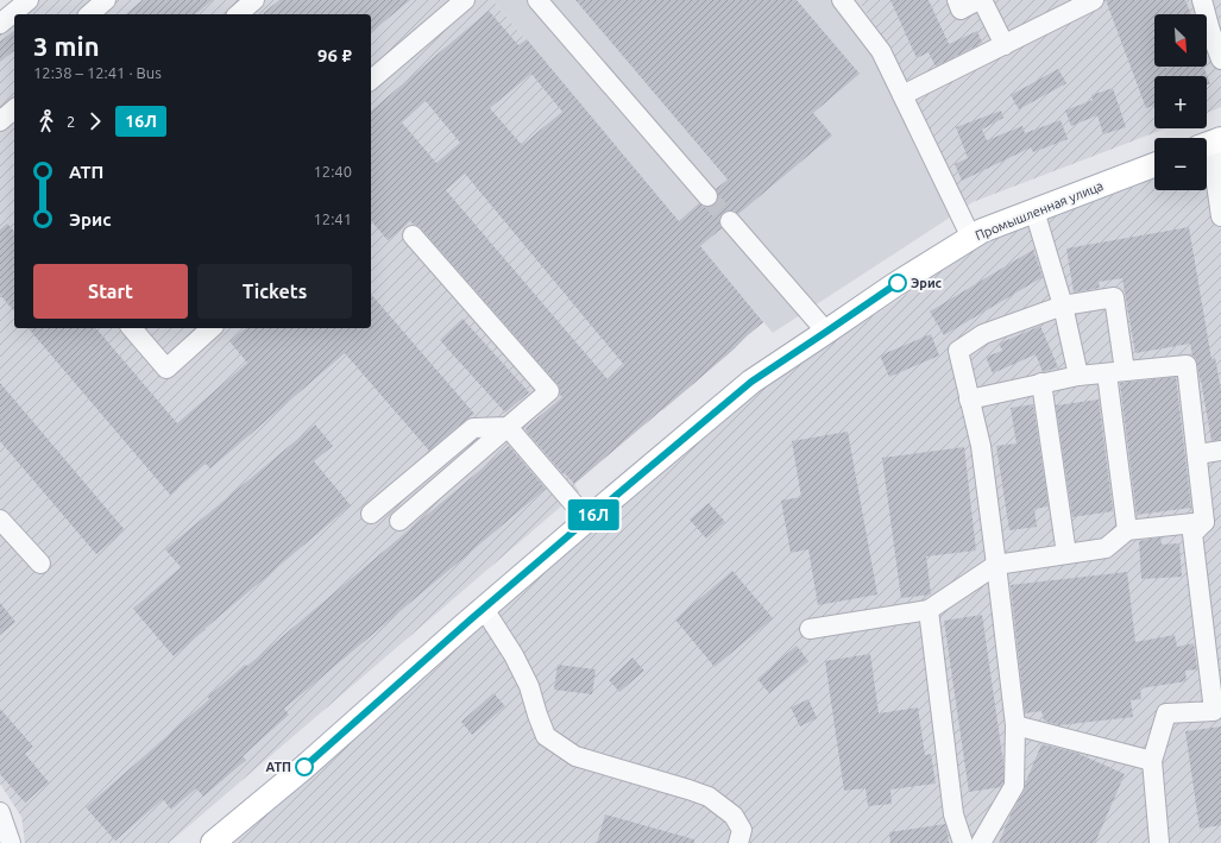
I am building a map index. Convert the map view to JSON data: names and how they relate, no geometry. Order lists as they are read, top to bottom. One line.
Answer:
{"streets":{"main road":["Промышленная улица"]},"places":["Эрис","АТП"],"lines":["bus line 16Л"],"north":"bottom right","page":{"on_map":"16Л","map_buttons":["+","−"],"heading":["3 min","12:38 – 12:41 · Bus","96 ₽"],"legs":["2","16Л"],"list":[{"name":"АТП","value":"12:40"},{"name":"Эрис","value":"12:41"}],"buttons":["Start","Tickets"]}}
